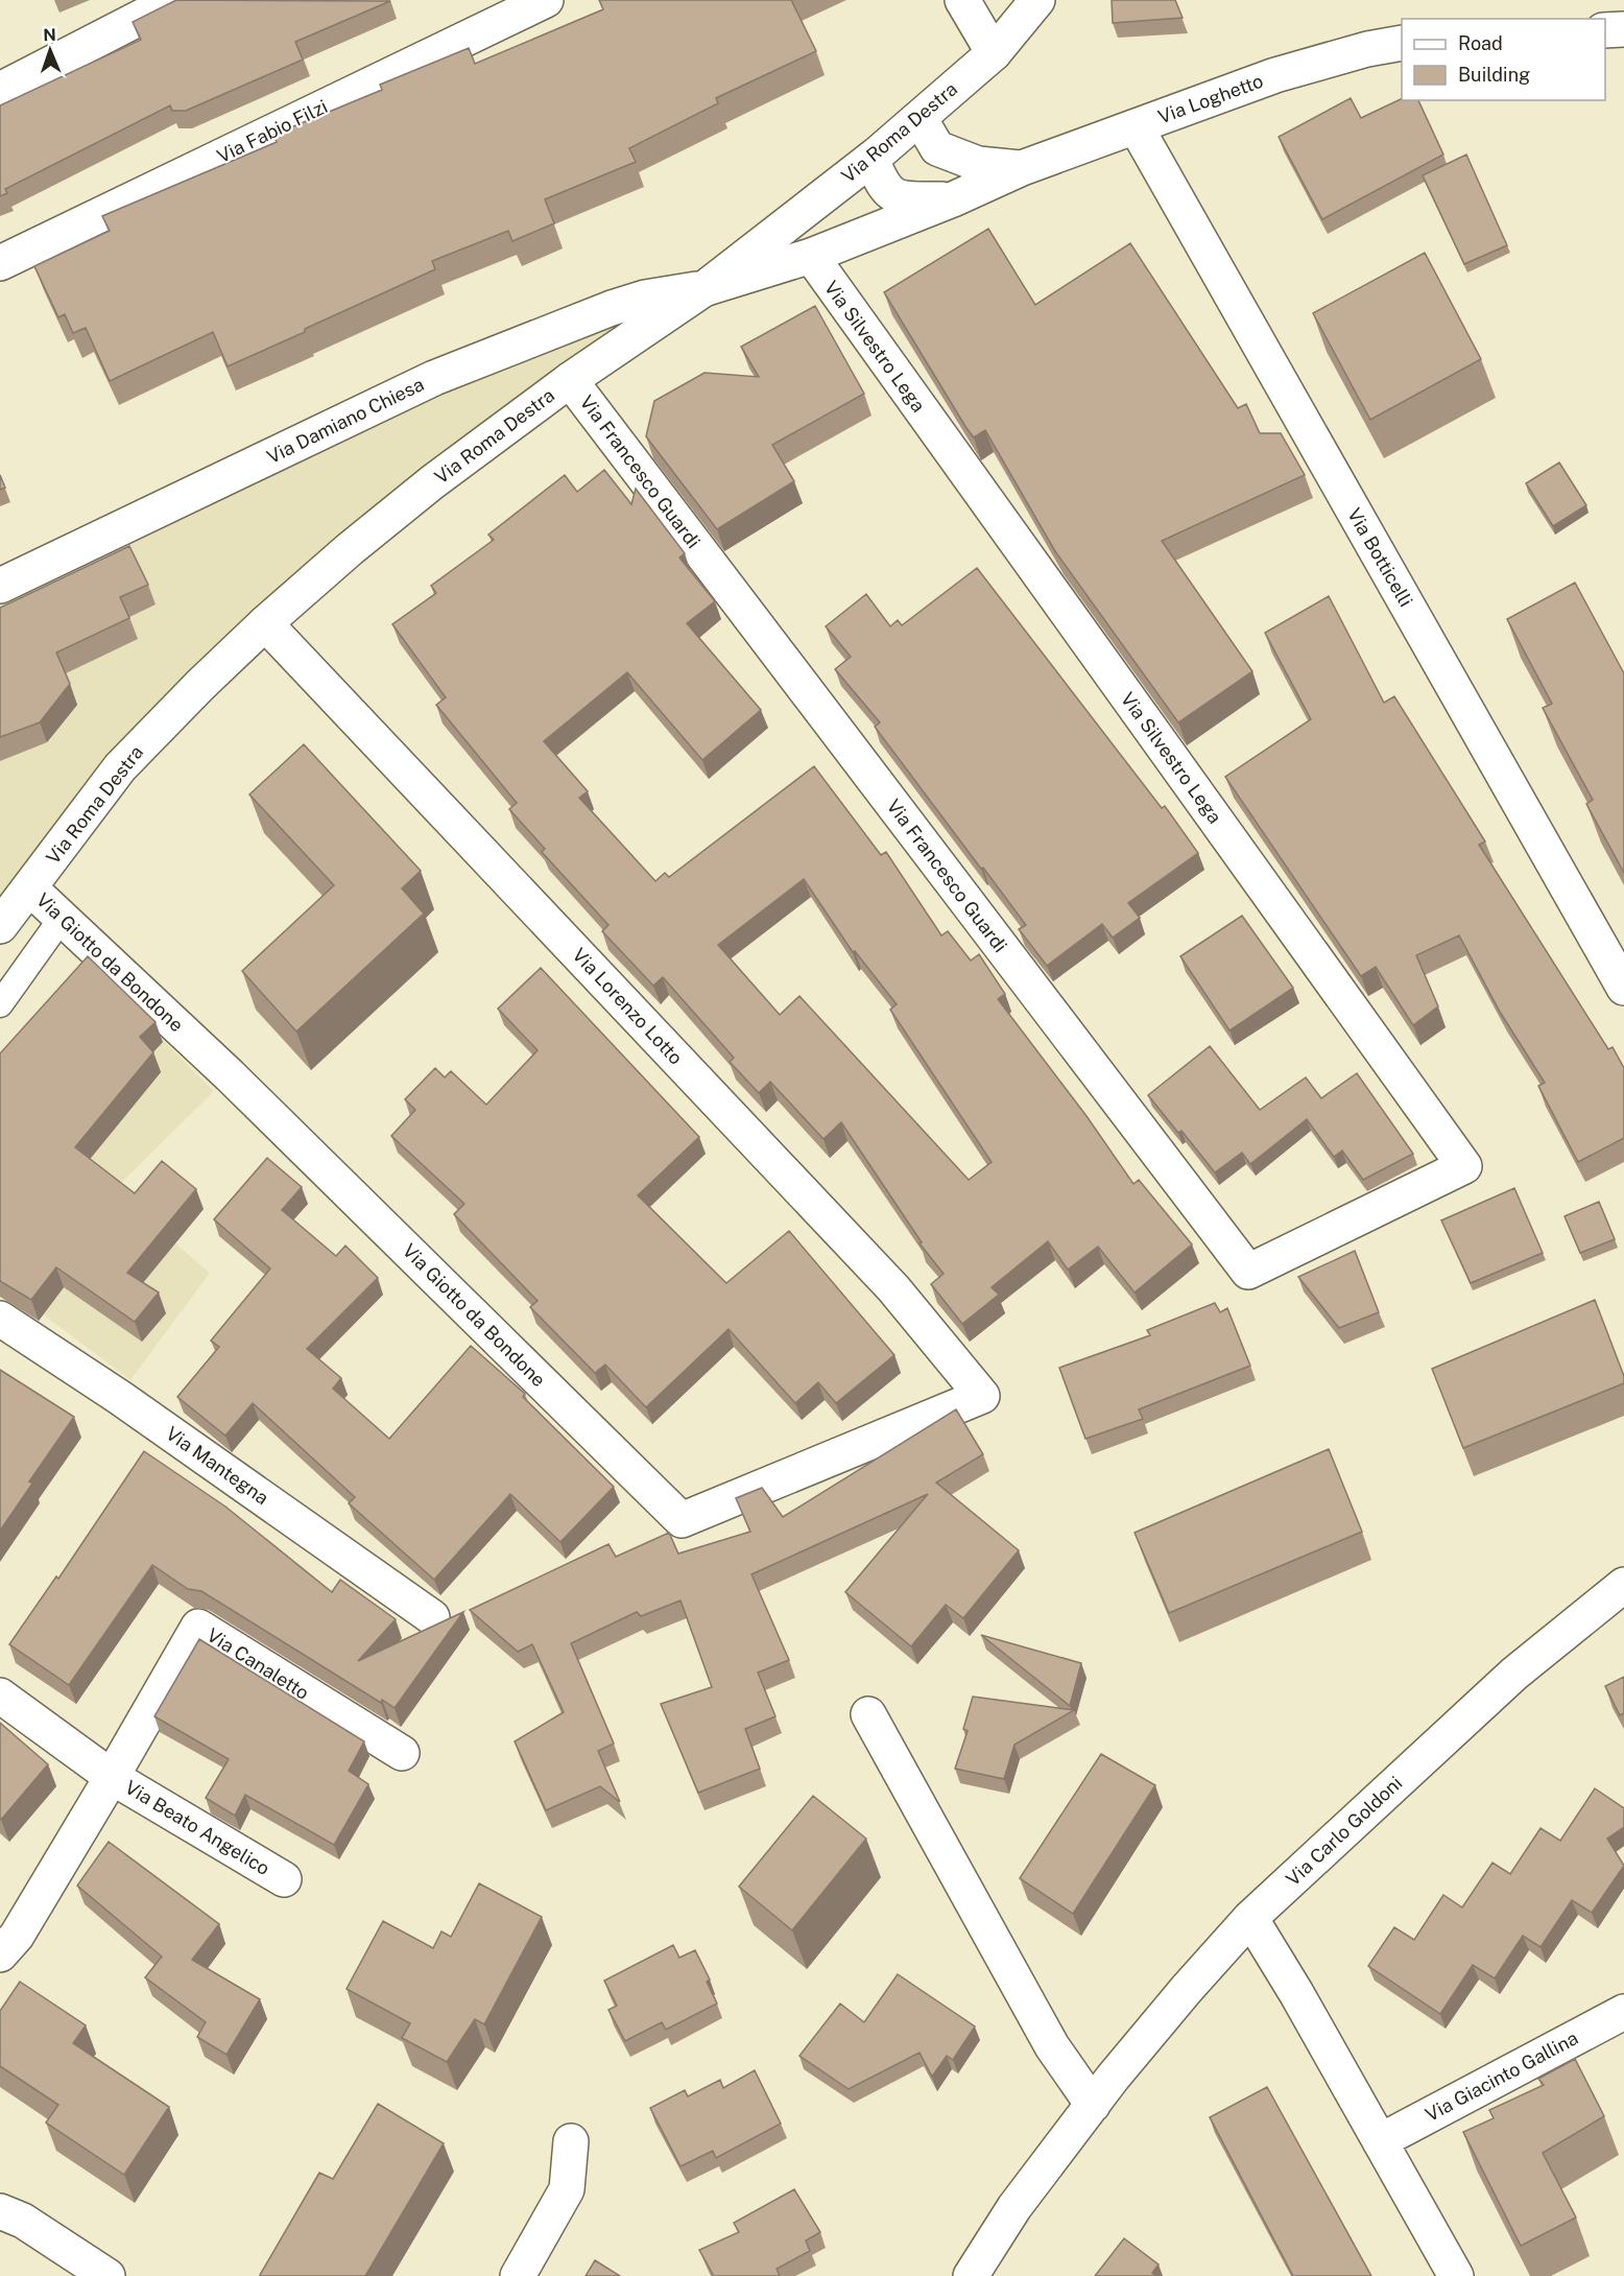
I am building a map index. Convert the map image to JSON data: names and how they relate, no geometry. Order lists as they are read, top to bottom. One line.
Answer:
{"streets":{"street":["Via Loghetto","Via Fabio Filzi","Via Roma Destra","Via Silvestro Lega","Via Damiano Chiesa","Via Francesco Guardi","Via Botticelli","Via Giotto da Bondone","Via Lorenzo Lotto","Via Mantegna","Via Canaletto","Via Beato Angelico","Via Carlo Goldoni","Via Giacinto Gallina"]},"crossings":[["Via Loghetto","Via Roma Destra"],["Via Loghetto","Via Silvestro Lega"],["Via Loghetto","Via Damiano Chiesa"],["Via Loghetto","Via Botticelli"],["Via Roma Destra","Via Damiano Chiesa"],["Via Roma Destra","Via Francesco Guardi"],["Via Roma Destra","Via Giotto da Bondone"],["Via Roma Destra","Via Lorenzo Lotto"],["Via Silvestro Lega","Via Francesco Guardi"],["Via Giotto da Bondone","Via Lorenzo Lotto"],["Via Canaletto","Via Beato Angelico"]],"legend":["Road","Building"],"north":"top"}
